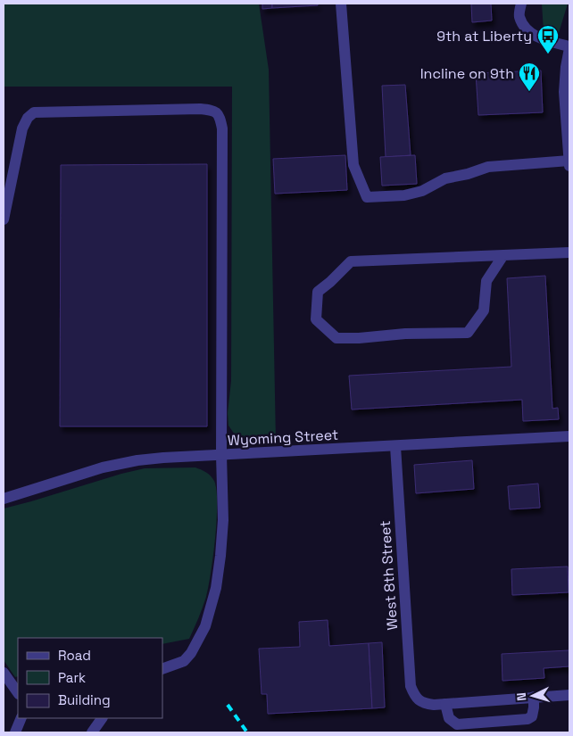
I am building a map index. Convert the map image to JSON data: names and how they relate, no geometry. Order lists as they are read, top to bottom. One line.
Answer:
{"streets":{"street":["Wyoming Street","West 8th Street"]},"crossings":[["Wyoming Street","West 8th Street"]],"places":{"bus stop":["9th at Liberty"],"restaurant":["Incline on 9th"]},"legend":["Road","Park","Building"],"north":"left"}
